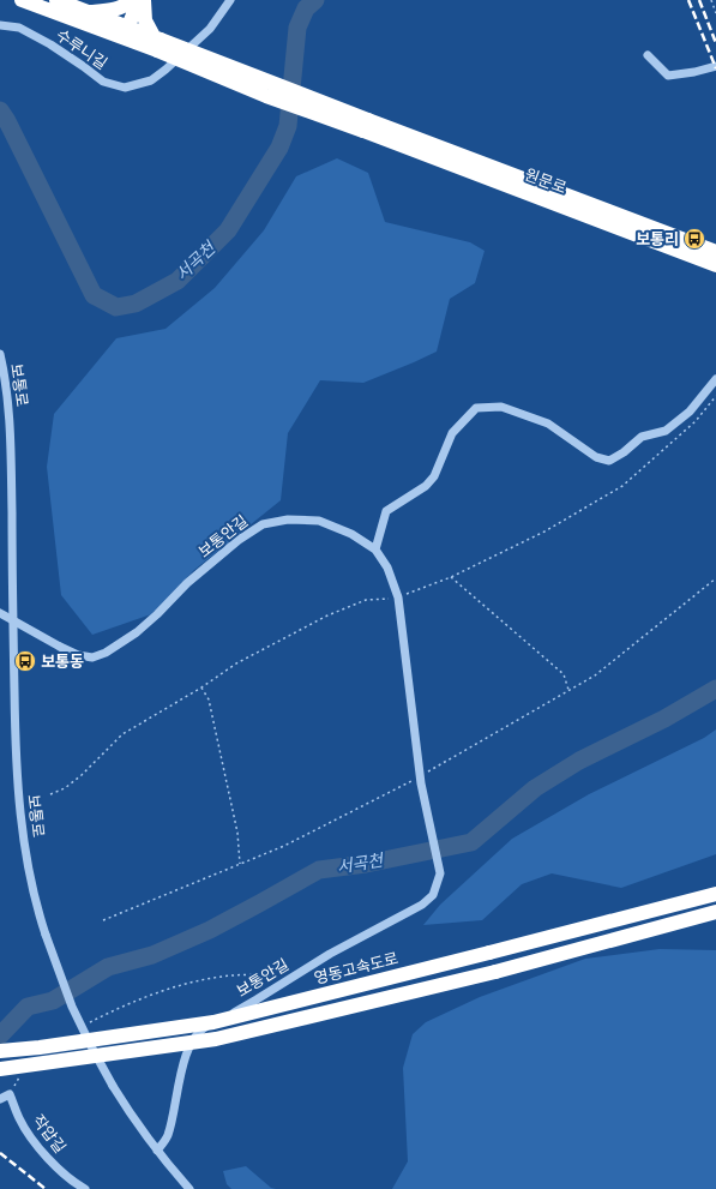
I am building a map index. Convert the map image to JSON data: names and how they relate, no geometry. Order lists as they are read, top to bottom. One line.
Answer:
{"streets":{"highway":["원문로","영동고속도로"],"street":["수루니길","보통로","보통안길","작압길"]},"crossings":[["보통로","보통안길"]],"water":["서곡천"],"places":{"bus stop":["보통리","보통동"]}}
